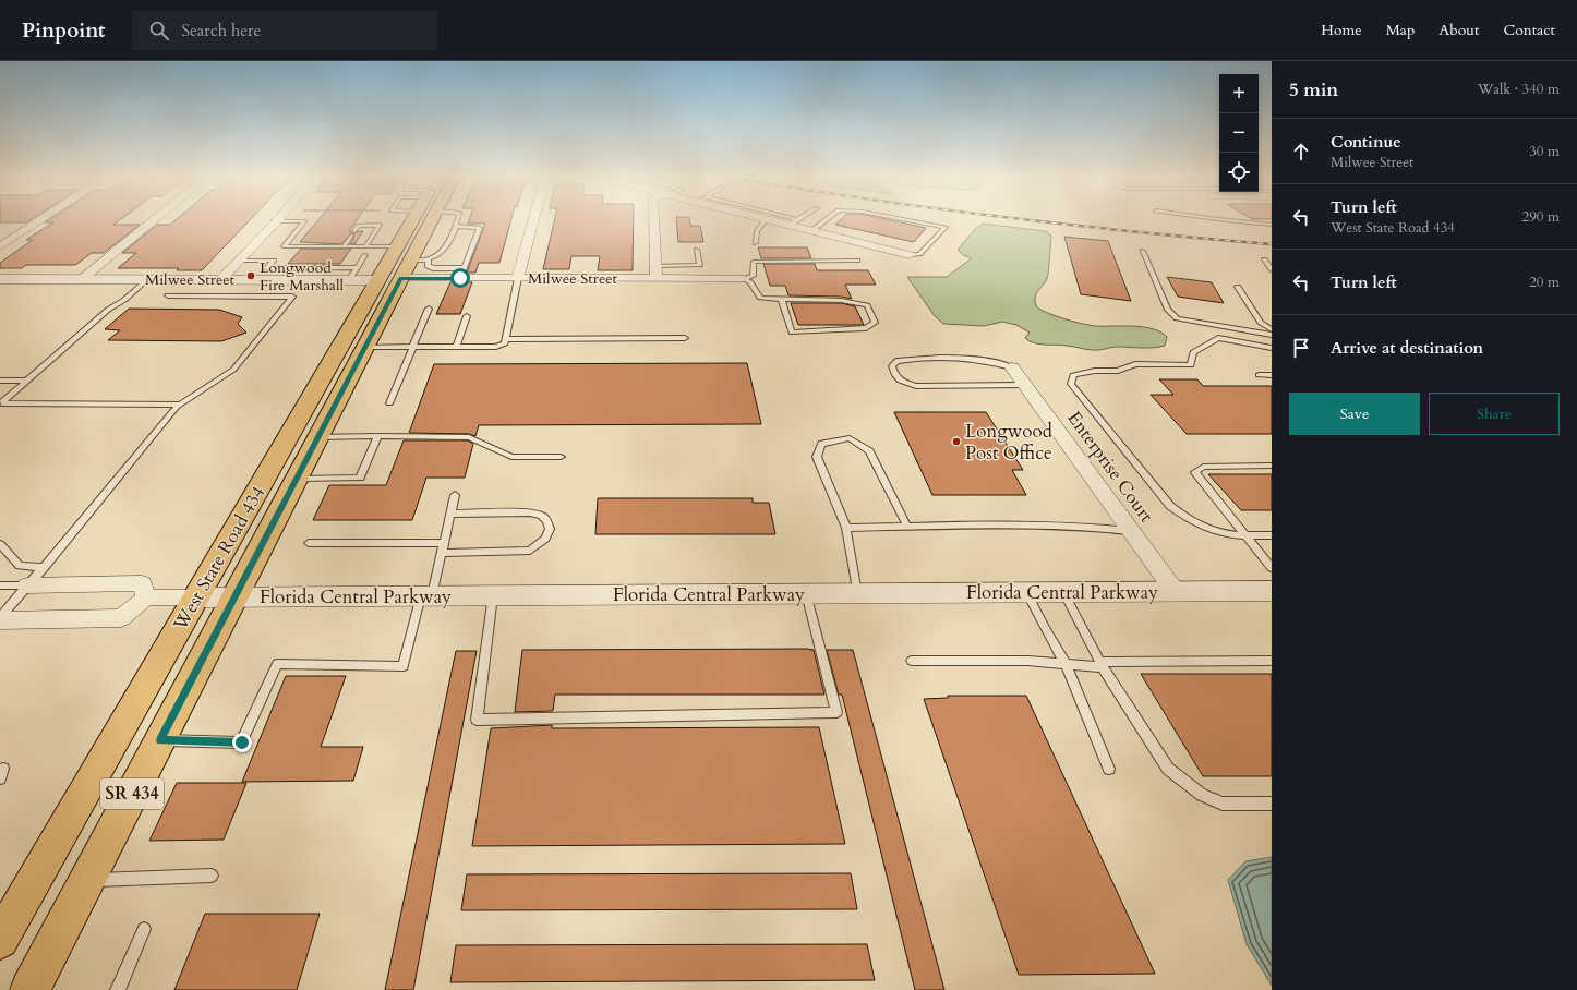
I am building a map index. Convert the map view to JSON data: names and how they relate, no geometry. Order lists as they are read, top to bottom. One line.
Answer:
{"streets":{"main road":["West State Road 434","SR 434"],"street":["Milwee Street","Enterprise Court","Florida Central Parkway"]},"crossings":[["Milwee Street","West State Road 434"],["Enterprise Court","Florida Central Parkway"],["West State Road 434","Florida Central Parkway"]],"places":["Longwood Fire Marshall","Longwood Post Office"],"page":{"header":"Pinpoint","search":"Search here","nav":["Home","Map","About","Contact"],"heading":["5 min","Walk · 340 m"],"map_buttons":["+","−"],"list":[["Continue","Milwee Street","30 m"],["Turn left","West State Road 434","290 m"],["Turn left","20 m"],"Arrive at destination"],"buttons":["Save","Share"]}}
